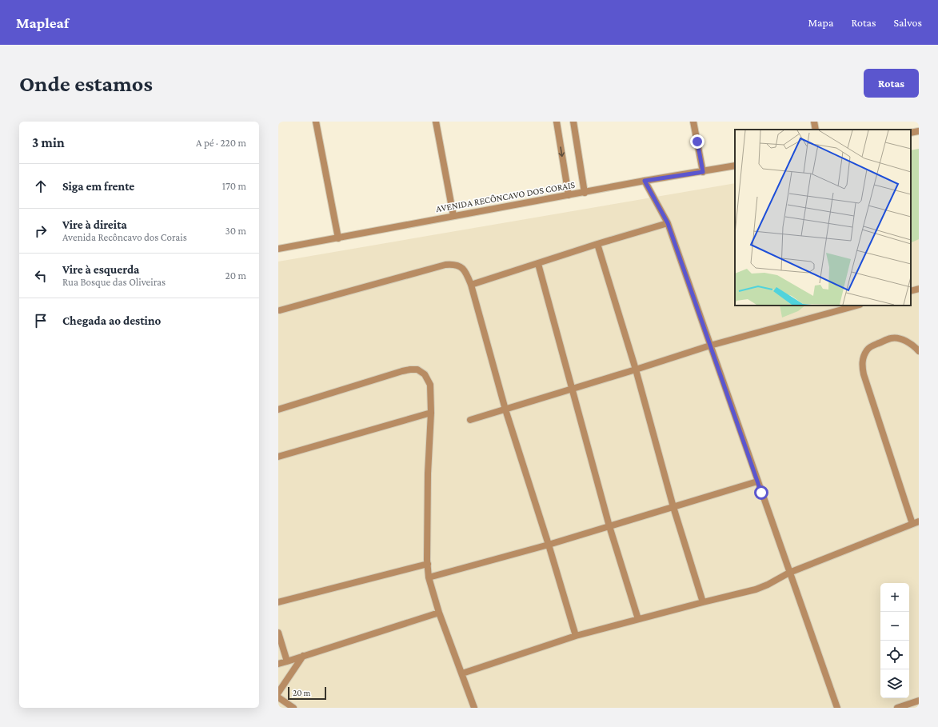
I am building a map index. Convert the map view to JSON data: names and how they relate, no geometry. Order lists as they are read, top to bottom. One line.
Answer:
{"streets":{"street":["AVENIDA RECÔNCAVO DOS CORAIS"]},"scale_bar":"20 m","page":{"header":"Mapleaf","nav":["Mapa","Rotas","Salvos"],"buttons":"Rotas","title":"Onde estamos","heading":["3 min","A pé · 220 m"],"list":[["Siga em frente","170 m"],["Vire à direita","Avenida Recôncavo dos Corais","30 m"],["Vire à esquerda","Rua Bosque das Oliveiras","20 m"],"Chegada ao destino"],"map_buttons":["+","−"],"scale":"20 m"}}
